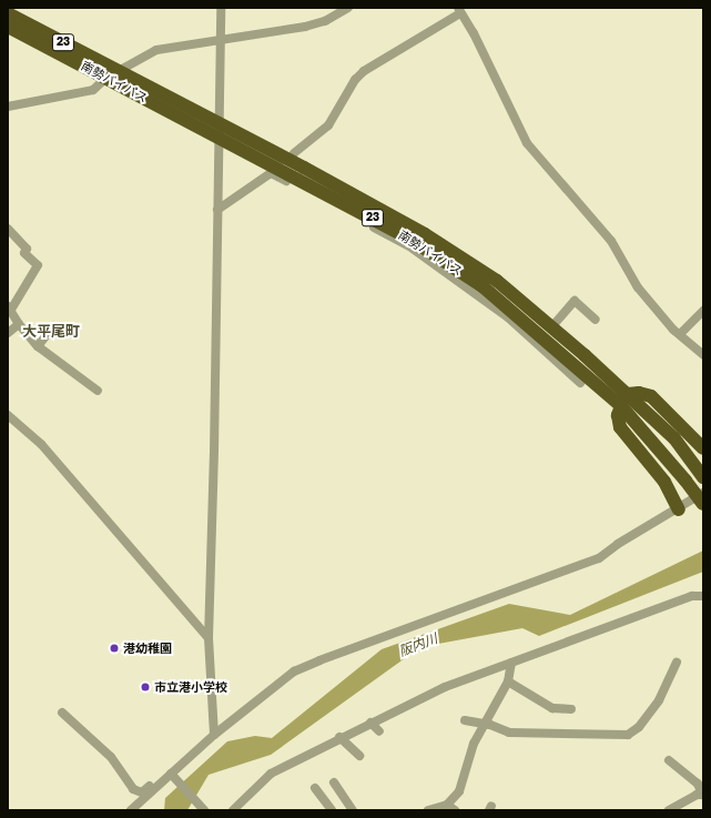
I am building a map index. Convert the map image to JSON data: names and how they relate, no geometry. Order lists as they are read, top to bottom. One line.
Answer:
{"streets":{"highway":["23","南勢バイパス"]},"districts":["大平尾町"],"water":["阪内川"],"places":["港幼稚園","市立港小学校"]}
